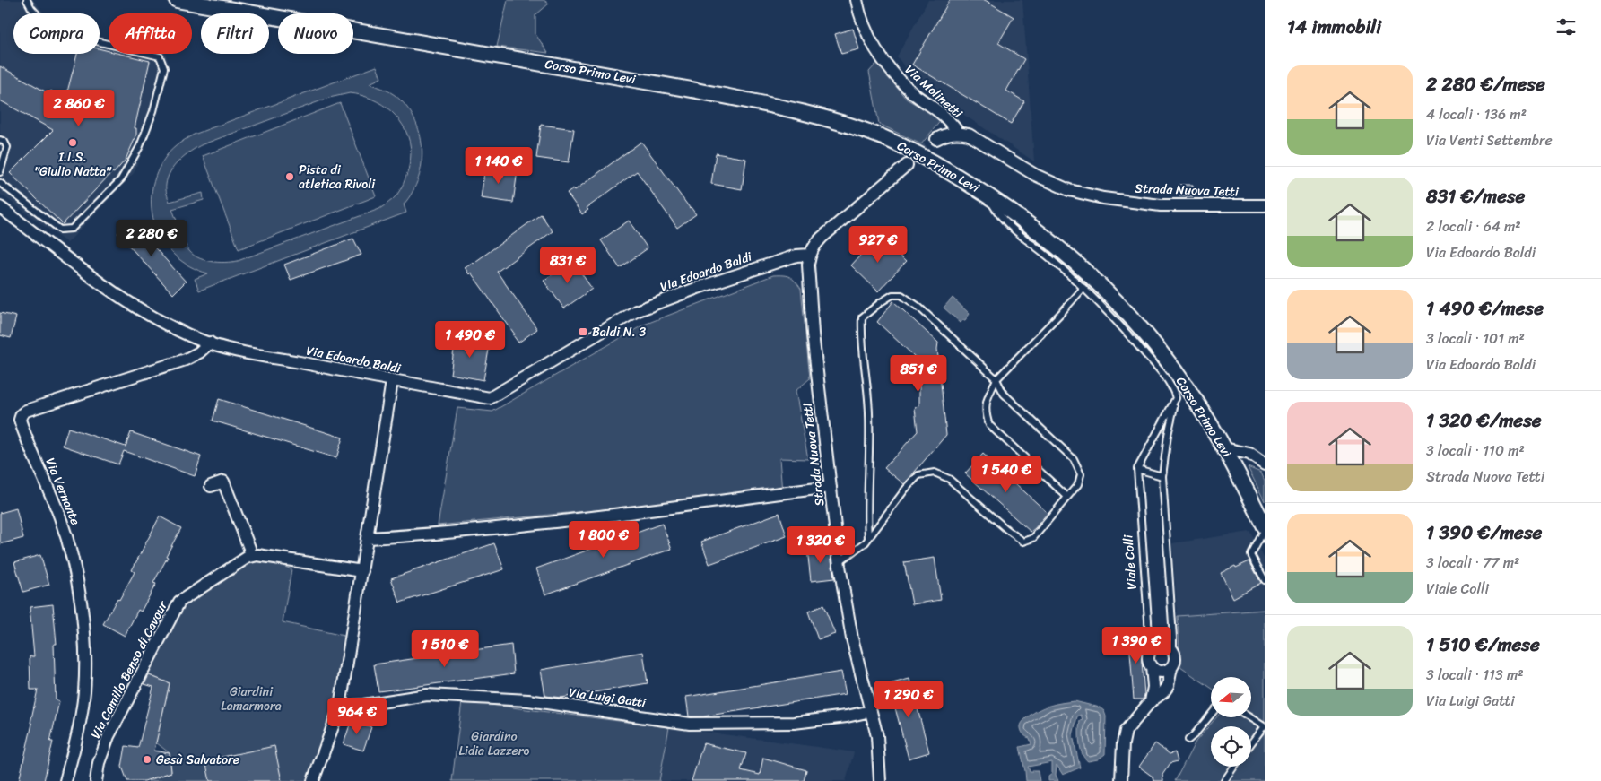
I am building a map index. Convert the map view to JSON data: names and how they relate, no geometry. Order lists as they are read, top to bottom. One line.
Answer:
{"streets":{"main road":["Corso Primo Levi"],"street":["Via Molinetti","Strada Nuova Tetti","Via Edoardo Baldi","Via Vernante","Via Camillo Benso di Cavour","Via Luigi Gatti"],"lane":["Viale Colli"]},"crossings":[["Via Molinetti","Strada Nuova Tetti"],["Strada Nuova Tetti","Via Edoardo Baldi"],["Strada Nuova Tetti","Via Luigi Gatti"],["Via Edoardo Baldi","Via Vernante"]],"parks":["Giardini Lamarmora","Giardino Lidia Lazzero"],"places":{"other":["I.I.S. \"Giulio Natta\"","Pista di atletica Rivoli","Gesù Salvatore"],"transit":["Baldi N. 3"]},"north":"left","page":{"heading":"14 immobili","chip":["Compra","Affitta","Filtri","Nuovo"],"list":[{"name":"2 280 €/mese","note":"4 locali · 136 m² · Via Venti Settembre"},{"name":"831 €/mese","note":"2 locali · 64 m² · Via Edoardo Baldi"},{"name":"1 490 €/mese","note":"3 locali · 101 m² · Via Edoardo Baldi"},{"name":"1 320 €/mese","note":"3 locali · 110 m² · Strada Nuova Tetti"},{"name":"1 390 €/mese","note":"3 locali · 77 m² · Viale Colli"},{"name":"1 510 €/mese","note":"3 locali · 113 m² · Via Luigi Gatti"}],"price":["2 860 €","1 140 €","2 280 €","927 €","831 €","1 490 €","851 €","1 540 €","1 800 €","1 320 €","1 390 €","1 510 €","1 290 €","964 €"]}}
